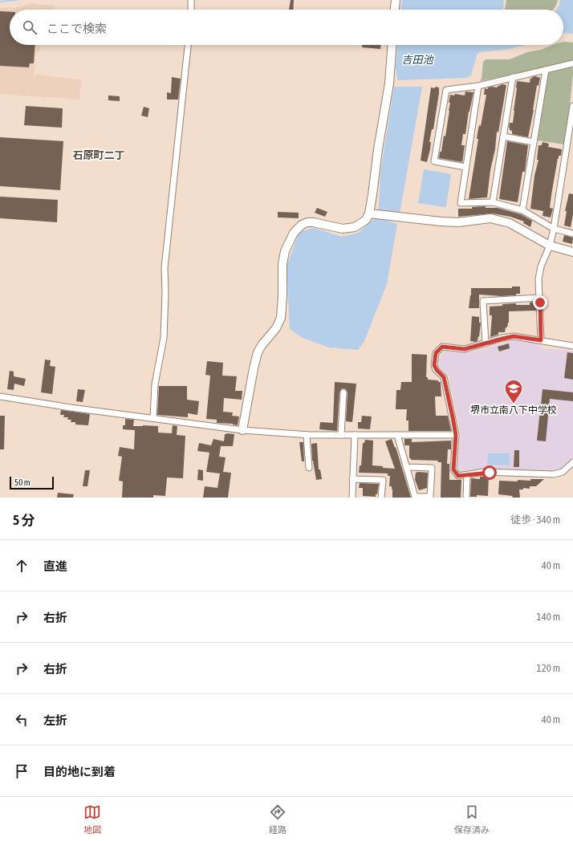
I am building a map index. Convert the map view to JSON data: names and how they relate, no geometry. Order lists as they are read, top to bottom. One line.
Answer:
{"districts":["石原町二丁"],"water":["吉田池"],"places":{"school or university":["堺市立南八下中学校"]},"scale_bar":"50 m","page":{"search":"ここで検索","scale":"50 m","heading":["5 分","徒歩 · 340 m"],"list":[["直進","40 m"],["右折","140 m"],["右折","120 m"],["左折","40 m"],"目的地に到着"],"nav":["地図","経路","保存済み"]}}
